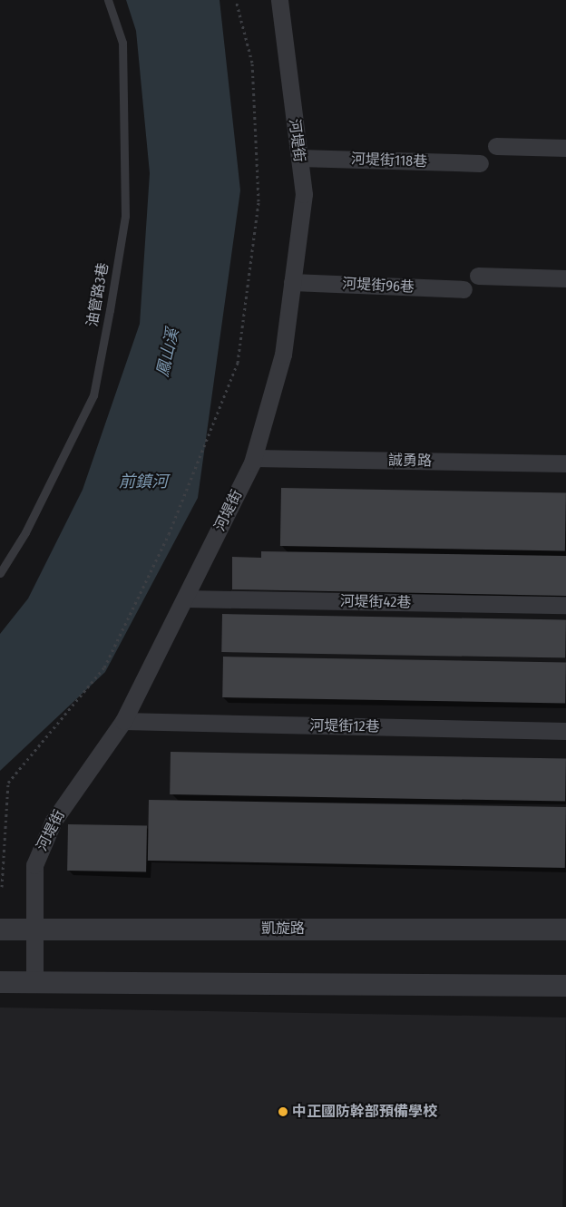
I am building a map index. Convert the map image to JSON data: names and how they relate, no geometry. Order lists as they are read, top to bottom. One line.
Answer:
{"streets":{"street":["河堤街","河堤街118巷","河堤街96巷","誠勇路","河堤街42巷","河堤街12巷","凱旋路"],"lane":["油管路3巷"]},"crossings":[["河堤街","河堤街118巷"],["河堤街","河堤街96巷"],["河堤街","誠勇路"],["河堤街","河堤街42巷"],["河堤街","河堤街12巷"],["河堤街","凱旋路"]],"water":["鳳山溪","前鎮河"],"places":["中正國防幹部預備學校"]}
